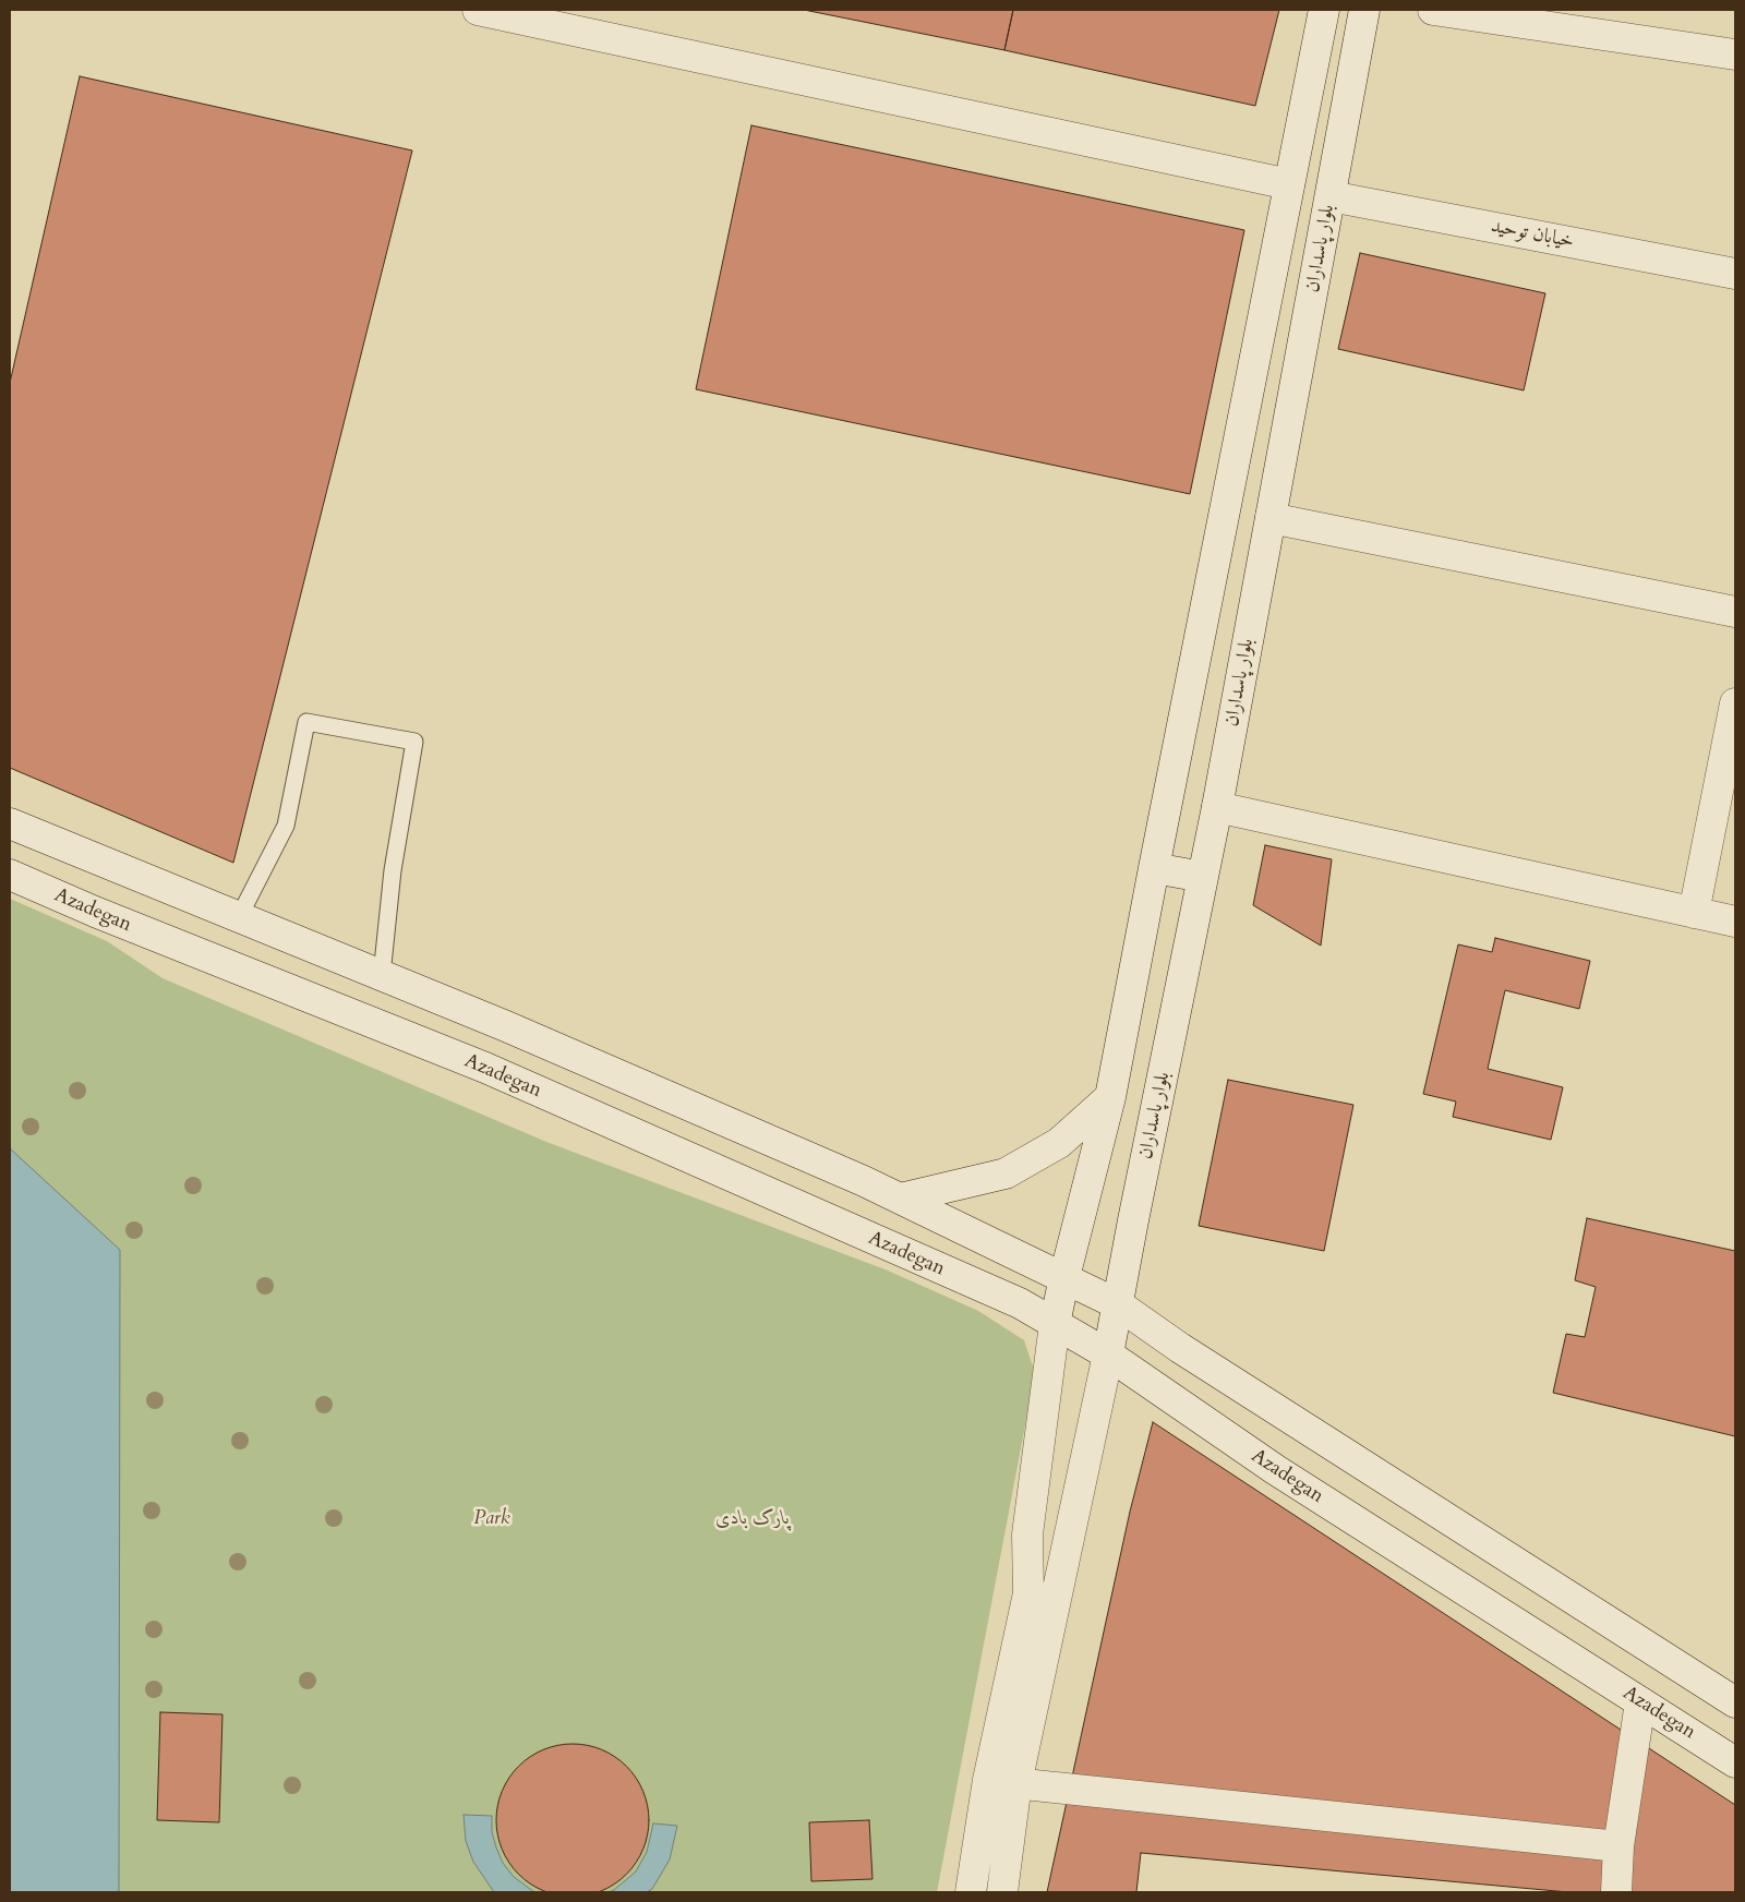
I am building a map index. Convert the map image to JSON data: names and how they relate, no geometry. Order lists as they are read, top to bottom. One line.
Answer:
{"streets":{"main road":["خیابان توحید","بلوار پاسداران","Azadegan"]},"crossings":[["خیابان توحید","بلوار پاسداران"],["بلوار پاسداران","Azadegan"]],"parks":["Park","پارک بادی"]}
